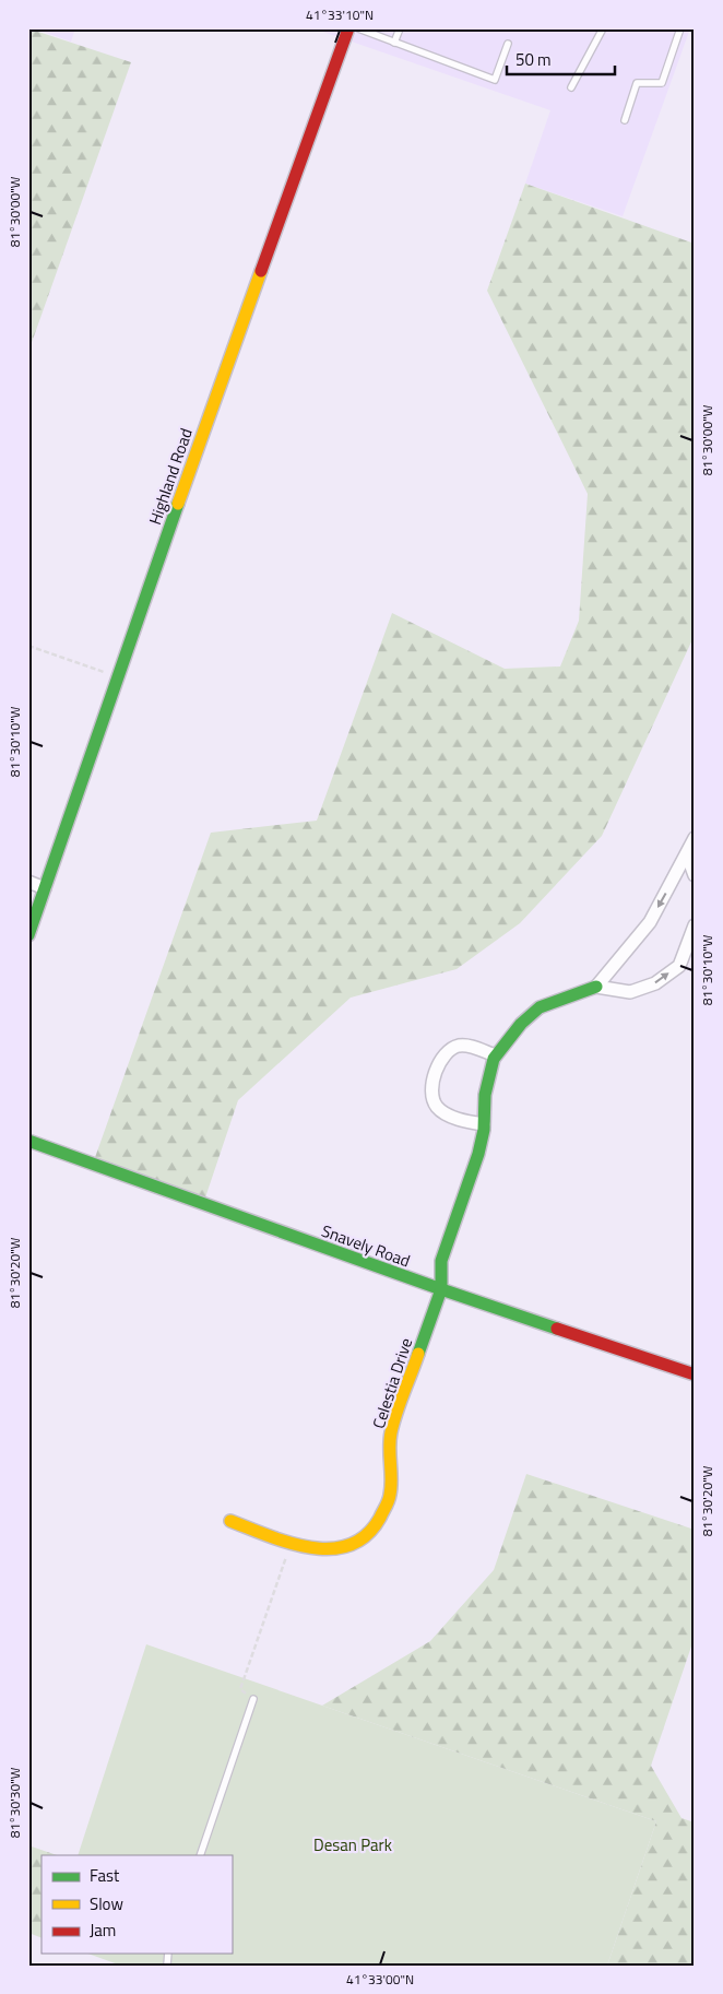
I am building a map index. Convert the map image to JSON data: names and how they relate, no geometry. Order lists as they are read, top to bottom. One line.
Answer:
{"streets":{"street":["Highland Road","Snavely Road","Celestia Drive"]},"crossings":[["Snavely Road","Celestia Drive"]],"parks":["Desan Park"],"legend":["Fast","Slow","Jam"],"scale_bar":"50 m","coordinates":["41°33'10\"N","81°30'00\"W","81°30'10\"W","81°30'20\"W","81°30'30\"W","41°33'00\"N"]}
